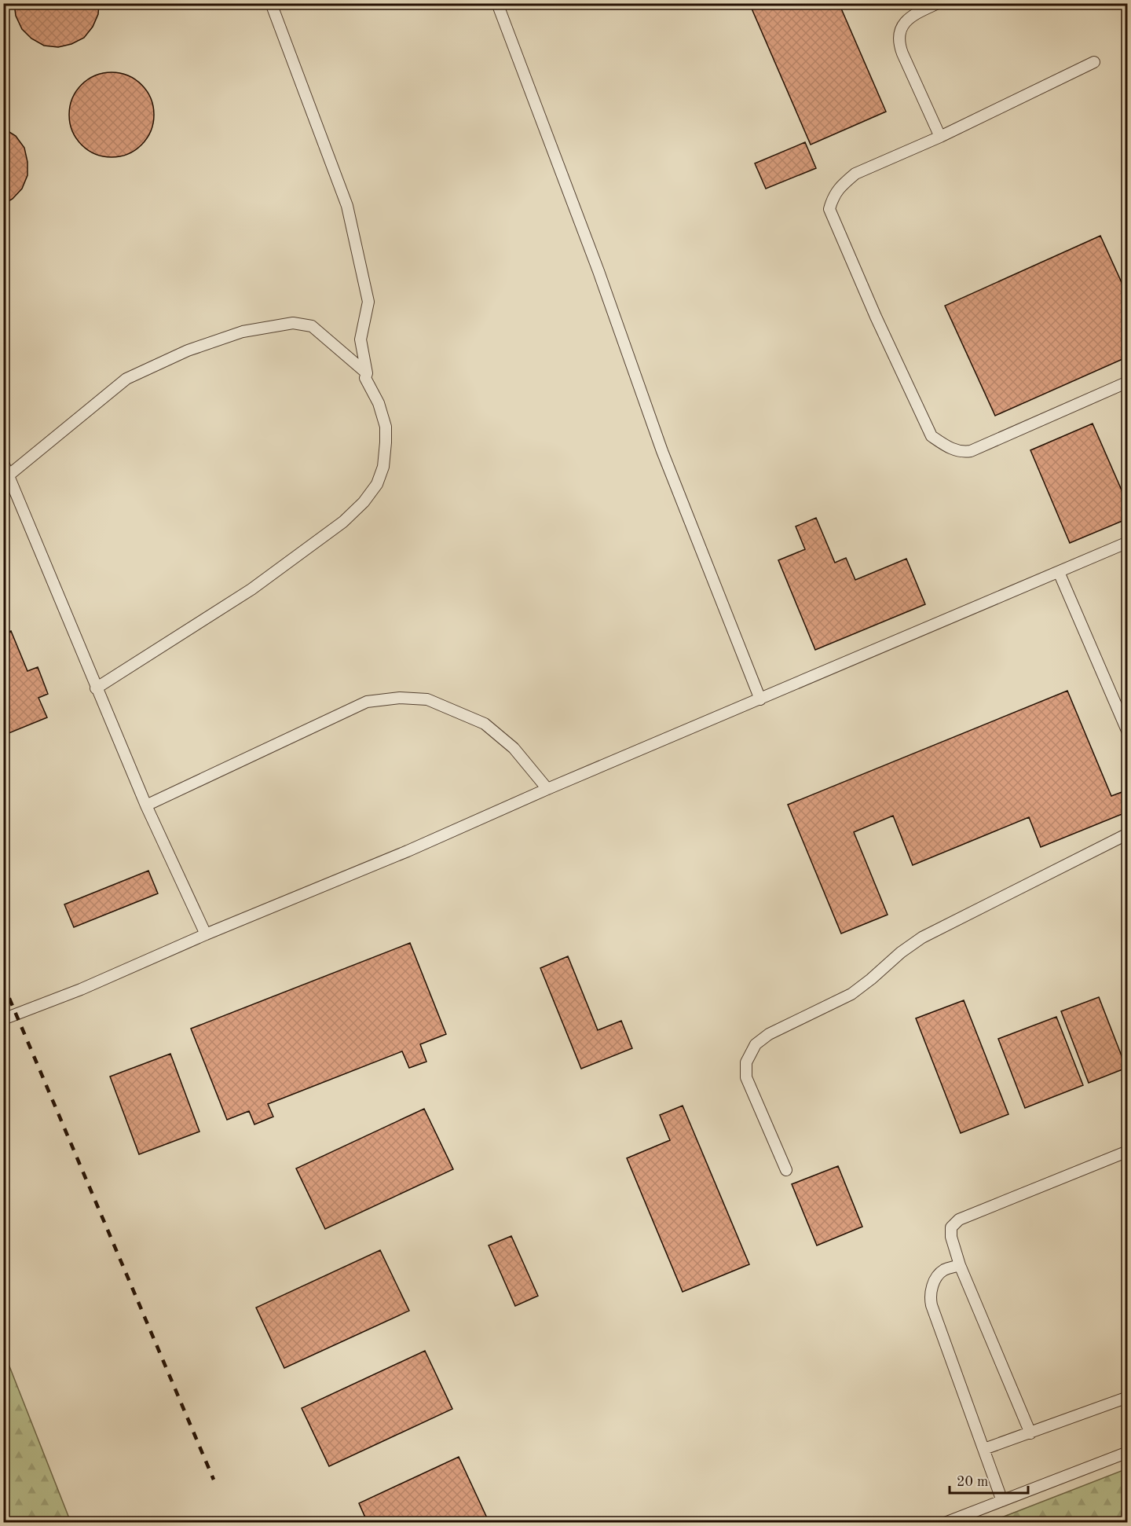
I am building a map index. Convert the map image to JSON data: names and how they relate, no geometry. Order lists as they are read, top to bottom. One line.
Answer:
{"scale_bar":"20 m"}
